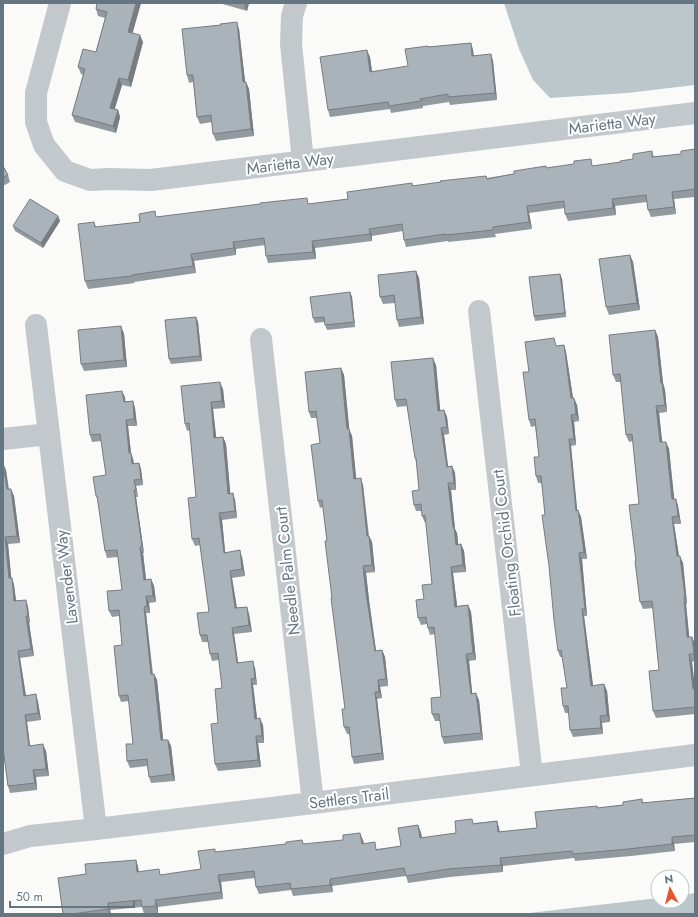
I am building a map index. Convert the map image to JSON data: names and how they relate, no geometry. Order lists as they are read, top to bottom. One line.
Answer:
{"streets":{"street":["Marietta Way","Floating Orchid Court","Needle Palm Court","Lavender Way","Settlers Trail"]},"crossings":[["Floating Orchid Court","Settlers Trail"],["Needle Palm Court","Settlers Trail"],["Lavender Way","Settlers Trail"]],"scale_bar":"50 m","north":"top"}
